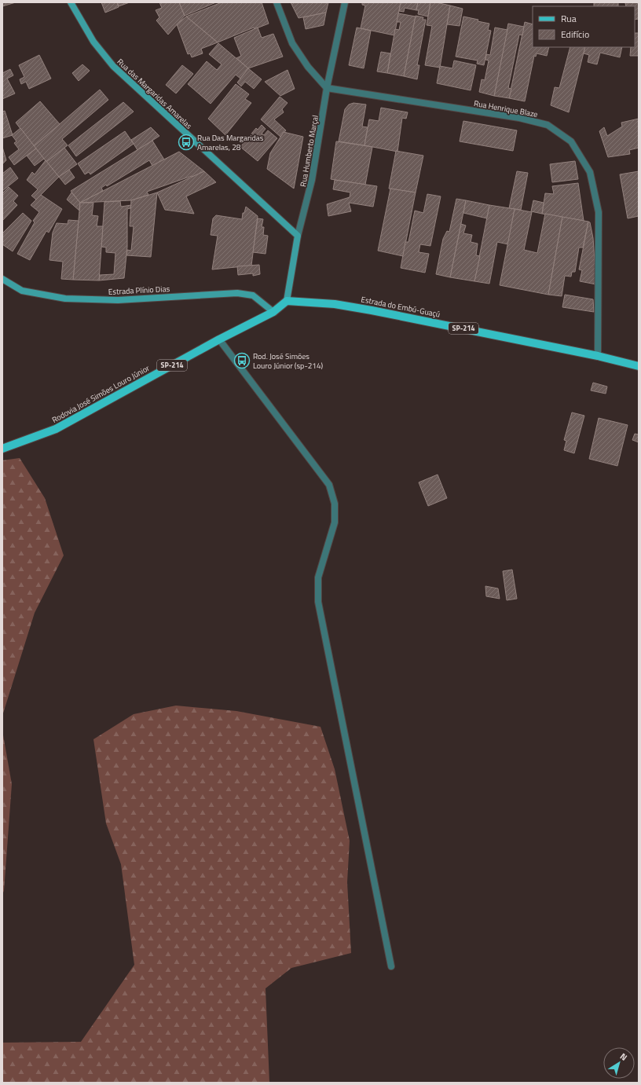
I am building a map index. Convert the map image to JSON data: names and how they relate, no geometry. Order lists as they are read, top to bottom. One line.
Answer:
{"streets":{"main road":["Estrada do Embú-Guaçú","SP-214","Rodovia José Simões Louro Júnior"],"street":["Rua das Margaridas Amarelas","Rua Henrique Blaze","Rua Humberto Marçal","Estrada Plínio Dias"]},"crossings":[["Rua das Margaridas Amarelas","Rua Humberto Marçal"],["Rua Henrique Blaze","Rua Humberto Marçal"],["Rua Henrique Blaze","Estrada do Embú-Guaçú"],["Rua Humberto Marçal","Estrada do Embú-Guaçú"],["Rua Humberto Marçal","Rodovia José Simões Louro Júnior"],["Estrada Plínio Dias","Rodovia José Simões Louro Júnior"],["Estrada do Embú-Guaçú","Rodovia José Simões Louro Júnior"]],"places":{"bus stop":["Rua Das Margaridas Amarelas, 28","Rod. José Simões Louro Júnior (sp-214)"]},"legend":["Rua","Edifício"],"north":"top right"}
